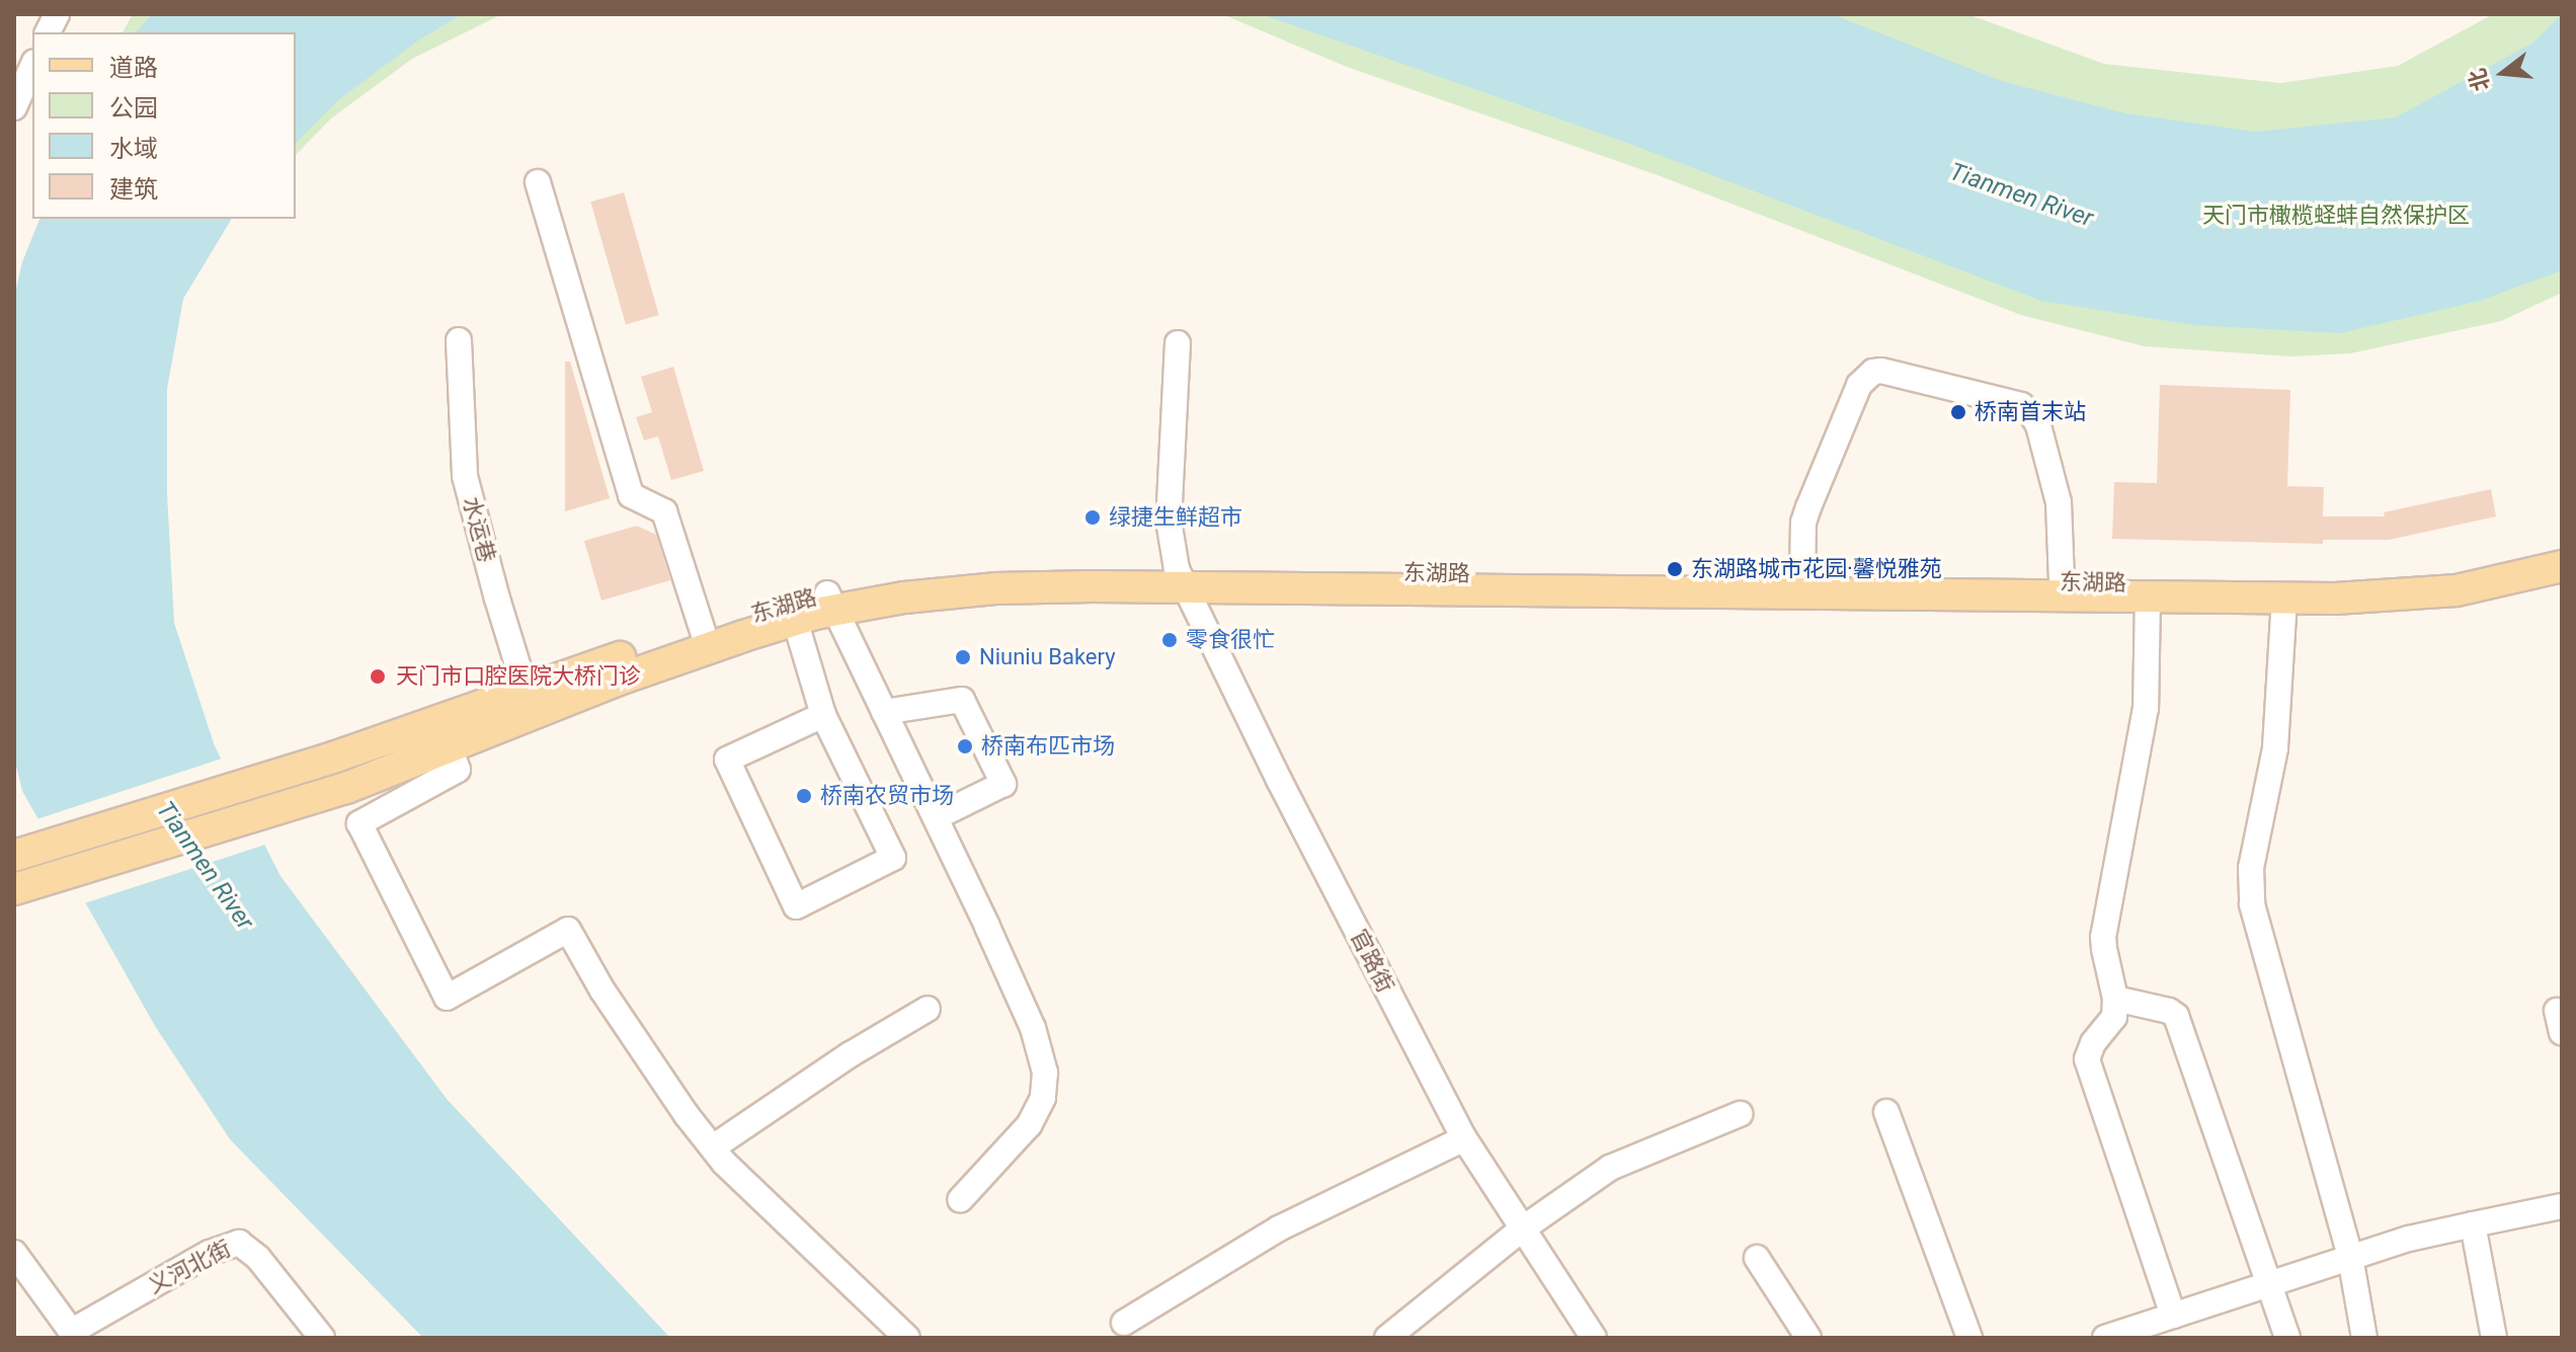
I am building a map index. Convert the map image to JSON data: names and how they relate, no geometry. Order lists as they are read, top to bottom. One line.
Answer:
{"streets":{"main road":["东湖路"],"street":["水运巷","官路街","义河北街"]},"crossings":[["水运巷","东湖路"],["东湖路","官路街"]],"water":["Tianmen River"],"parks":["天门市橄榄蛏蚌自然保护区"],"places":["桥南首末站","绿捷生鲜超市","东湖路城市花园·馨悦雅苑","零食很忙","Niuniu Bakery","天门市口腔医院大桥门诊","桥南布匹市场","桥南农贸市场"],"legend":["道路","公园","水域","建筑"],"north":"left"}
